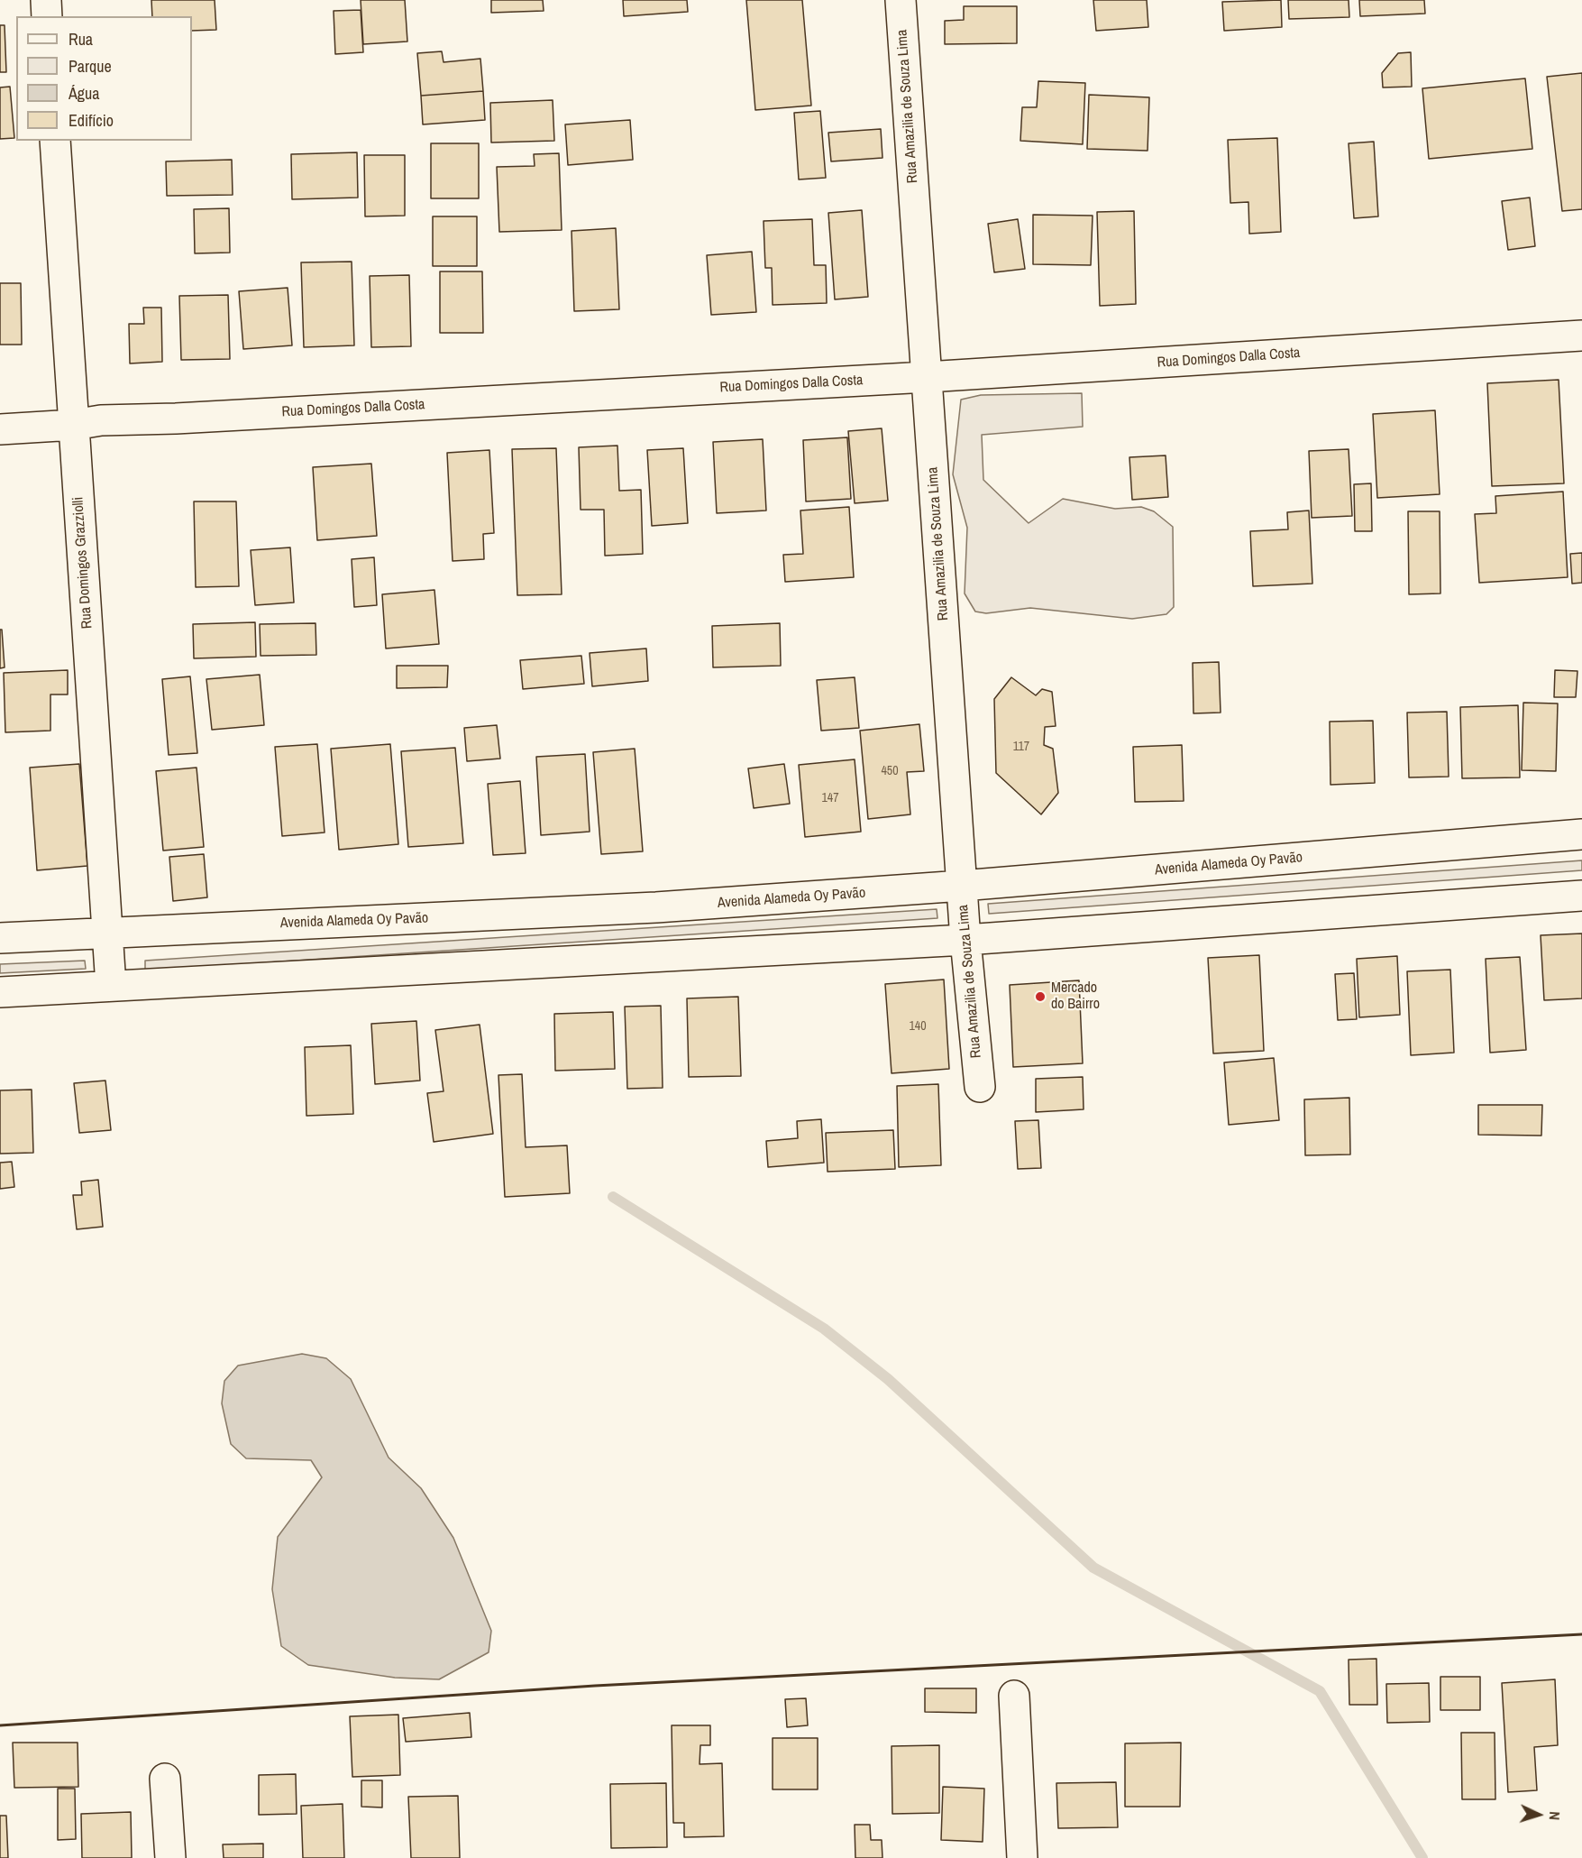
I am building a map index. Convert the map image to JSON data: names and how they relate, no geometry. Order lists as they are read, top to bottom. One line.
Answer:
{"streets":{"street":["Rua Amazilia de Souza Lima","Rua Domingos Dalla Costa","Rua Domingos Grazziolli","Avenida Alameda Oy Pavão"]},"crossings":[["Rua Amazilia de Souza Lima","Rua Domingos Dalla Costa"],["Rua Amazilia de Souza Lima","Avenida Alameda Oy Pavão"],["Rua Domingos Dalla Costa","Rua Domingos Grazziolli"],["Rua Domingos Grazziolli","Avenida Alameda Oy Pavão"]],"places":["Mercado do Bairro"],"house_numbers":["117","450","147","140"],"legend":["Rua","Parque","Água","Edifício"],"north":"right"}
